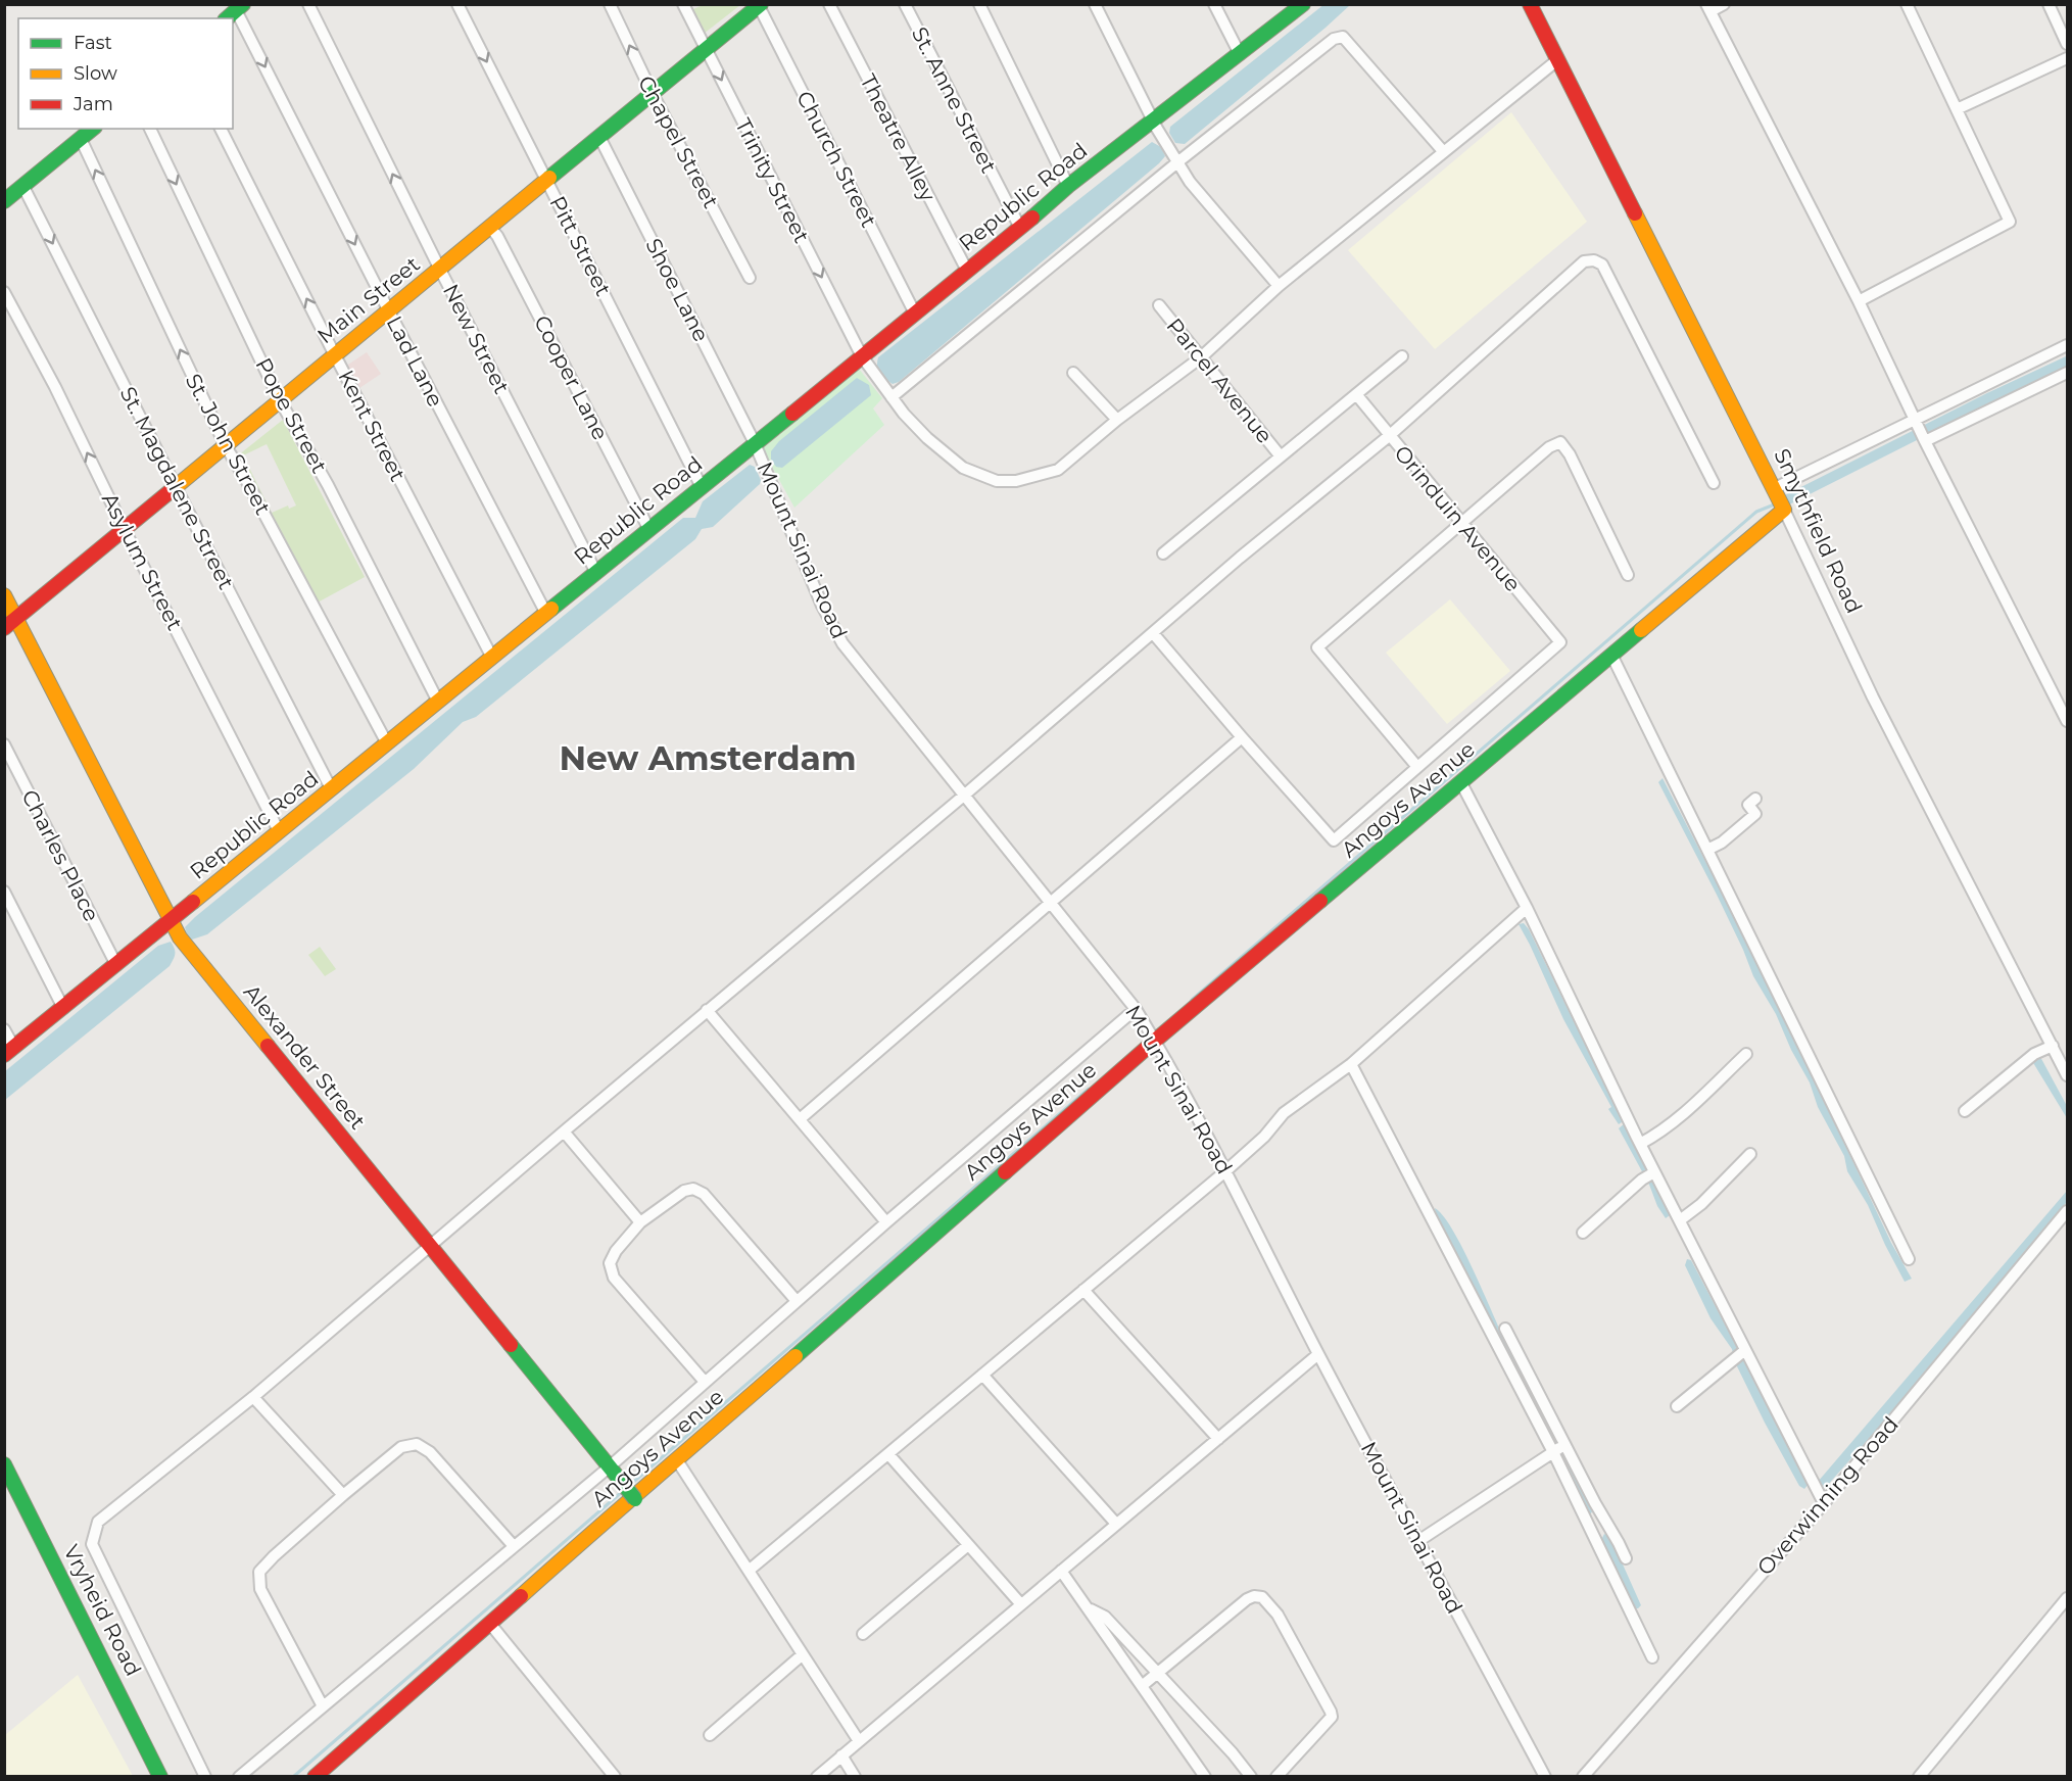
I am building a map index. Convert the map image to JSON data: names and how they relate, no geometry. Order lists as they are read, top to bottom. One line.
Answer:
{"streets":{"street":["St. Anne Street","Theatre Alley","Chapel Street","Church Street","Trinity Street","Republic Road","Pitt Street","Shoe Lane","Main Street","New Street","Lad Lane","Cooper Lane","Parcel Avenue","Pope Street","Kent Street","St. John Street","St. Magdalene Street","Orinduin Avenue","Smythfield Road","Mount Sinai Road","Asylum Street","Angoys Avenue","Charles Place","Alexander Street","Overwinning Road","Vryheid Road"]},"crossings":[["St. Anne Street","Republic Road"],["Theatre Alley","Republic Road"],["Chapel Street","Main Street"],["Church Street","Republic Road"],["Church Street","Main Street"],["Trinity Street","Republic Road"],["Trinity Street","Main Street"],["Trinity Street","Parcel Avenue"],["Trinity Street","Smythfield Road"],["Republic Road","Pitt Street"],["Republic Road","Shoe Lane"],["Republic Road","New Street"],["Republic Road","Lad Lane"],["Republic Road","Cooper Lane"],["Republic Road","Pope Street"],["Republic Road","Kent Street"],["Republic Road","St. John Street"],["Republic Road","St. Magdalene Street"],["Republic Road","Mount Sinai Road"],["Republic Road","Asylum Street"],["Republic Road","Charles Place"],["Republic Road","Alexander Street"],["Pitt Street","Main Street"],["Shoe Lane","Main Street"],["Shoe Lane","Mount Sinai Road"],["Main Street","New Street"],["Main Street","Lad Lane"],["Main Street","Cooper Lane"],["Main Street","Pope Street"],["Main Street","Kent Street"],["Main Street","St. John Street"],["Main Street","St. Magdalene Street"],["Main Street","Asylum Street"],["Main Street","Alexander Street"],["Smythfield Road","Angoys Avenue"],["Mount Sinai Road","Angoys Avenue"],["Angoys Avenue","Alexander Street"]],"one_way":["Pitt Street","New Street","Lad Lane","Pope Street","Kent Street","St. John Street","St. Magdalene Street","Asylum Street"],"districts":["New Amsterdam"],"legend":["Fast","Slow","Jam"]}
